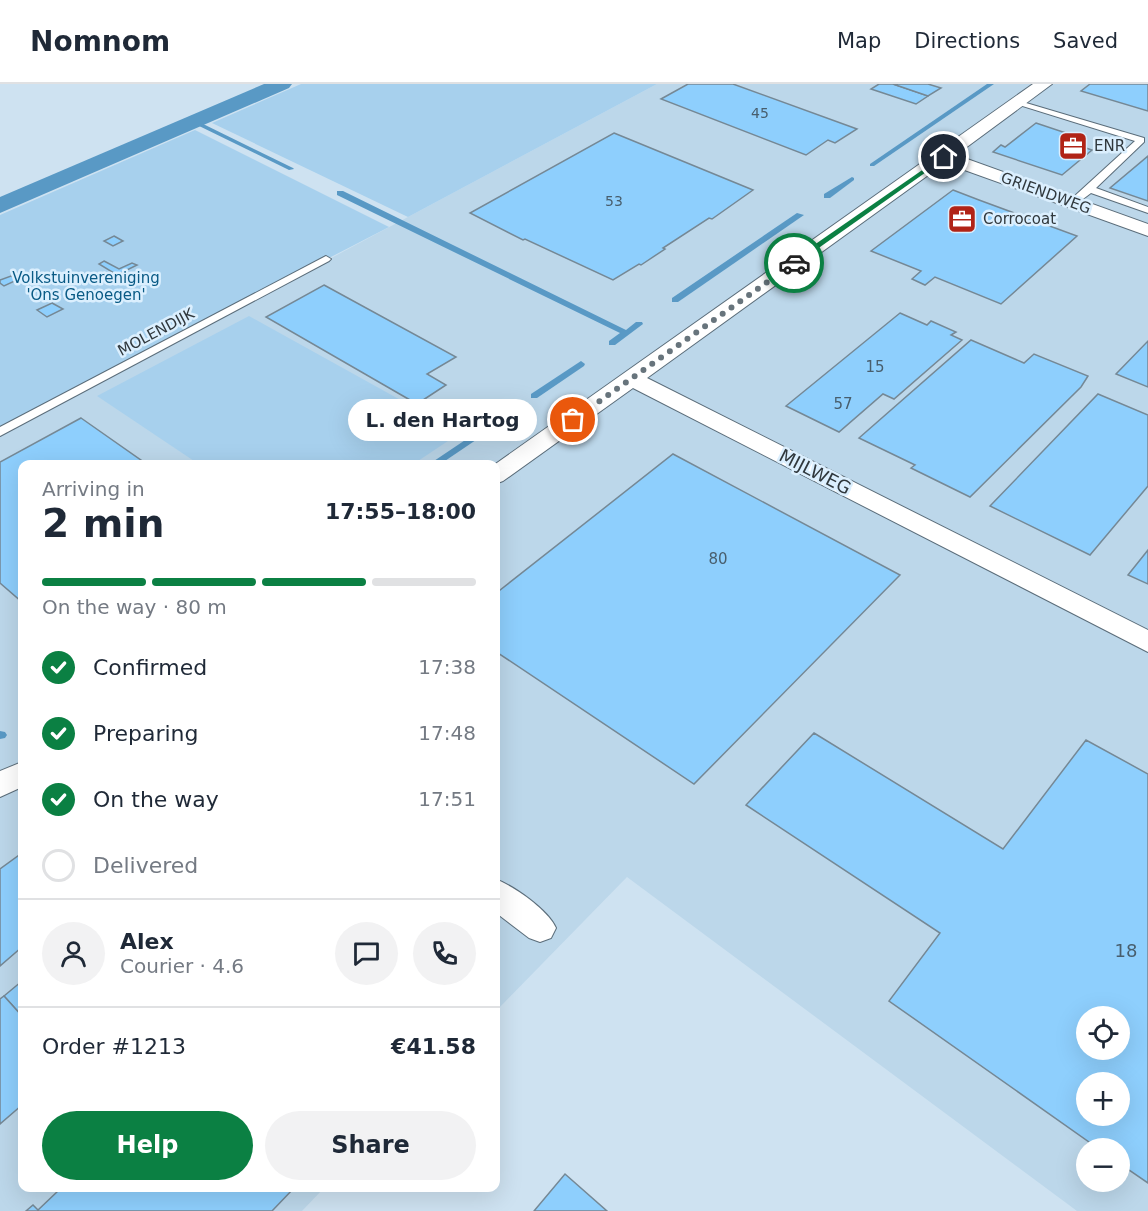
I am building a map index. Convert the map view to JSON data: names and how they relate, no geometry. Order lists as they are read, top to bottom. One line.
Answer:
{"streets":{"street":["GRIENDWEG","MIJLWEG"],"lane":["MOLENDIJK"]},"parks":["Volkstuinvereniging 'Ons Genoegen'"],"places":{"office":["ENR","Corrocoat"],"other":["L. den Hartog"]},"house_numbers":["45","53","15","57","80","18"],"page":{"header":"Nomnom","nav":["Map","Directions","Saved"],"bubble":"L. den Hartog","heading":["2 min","Arriving in","17:55–18:00"],"panel":["Alex","Courier · 4.6","Order #1213","€41.58"],"bar":"On the way · 80 m","list":[["Confirmed","17:38"],["Preparing","17:48"],["On the way","17:51"],"Delivered"],"map_buttons":["+","−"],"buttons":["Help","Share"]}}
